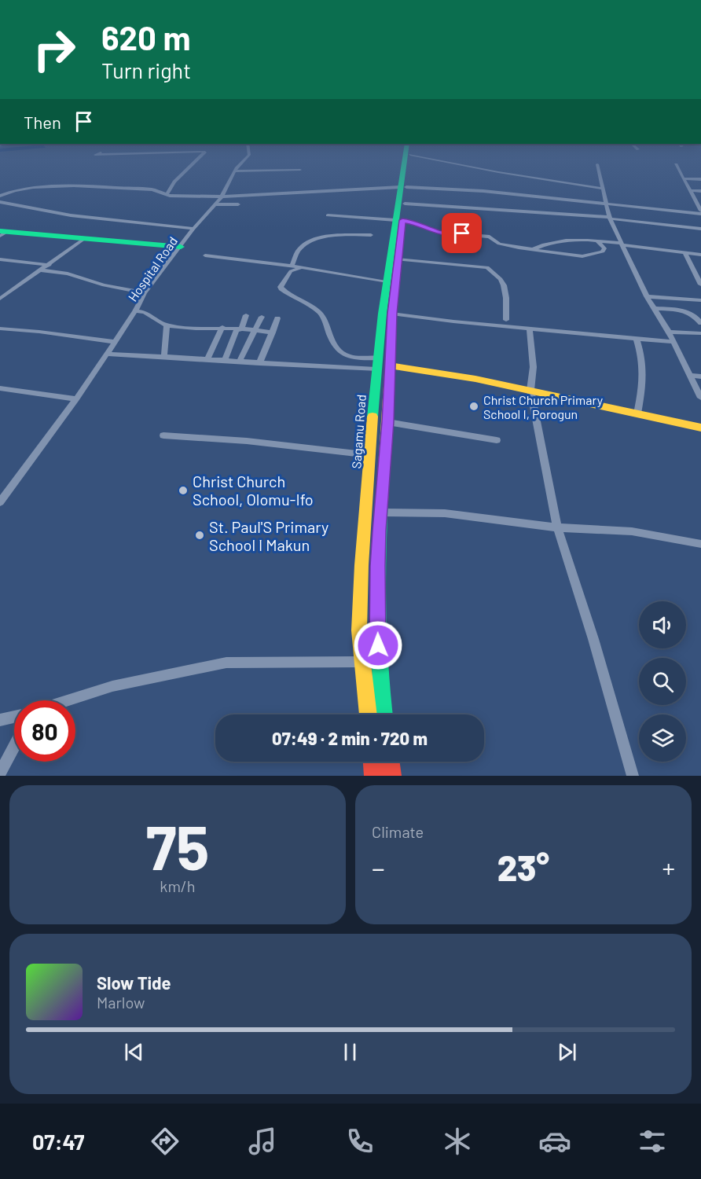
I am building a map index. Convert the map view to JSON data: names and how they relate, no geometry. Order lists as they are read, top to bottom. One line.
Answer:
{"streets":{"main road":["Sagamu Road"],"street":["Hospital Road"]},"places":["Christ Church Primary School I, Porogun","Christ Church School, Olomu-Ifo","St. Paul'S Primary School I Makun"],"page":{"turn":["620 m","Turn right"],"then":"Then","limit":"80","trip":"07:49 · 2 min · 720 m","tile":[["75","km/h"],"Climate"],"heat":["−","23°","+"],"song":["Slow Tide","Marlow"],"tabs":"07:47"}}
